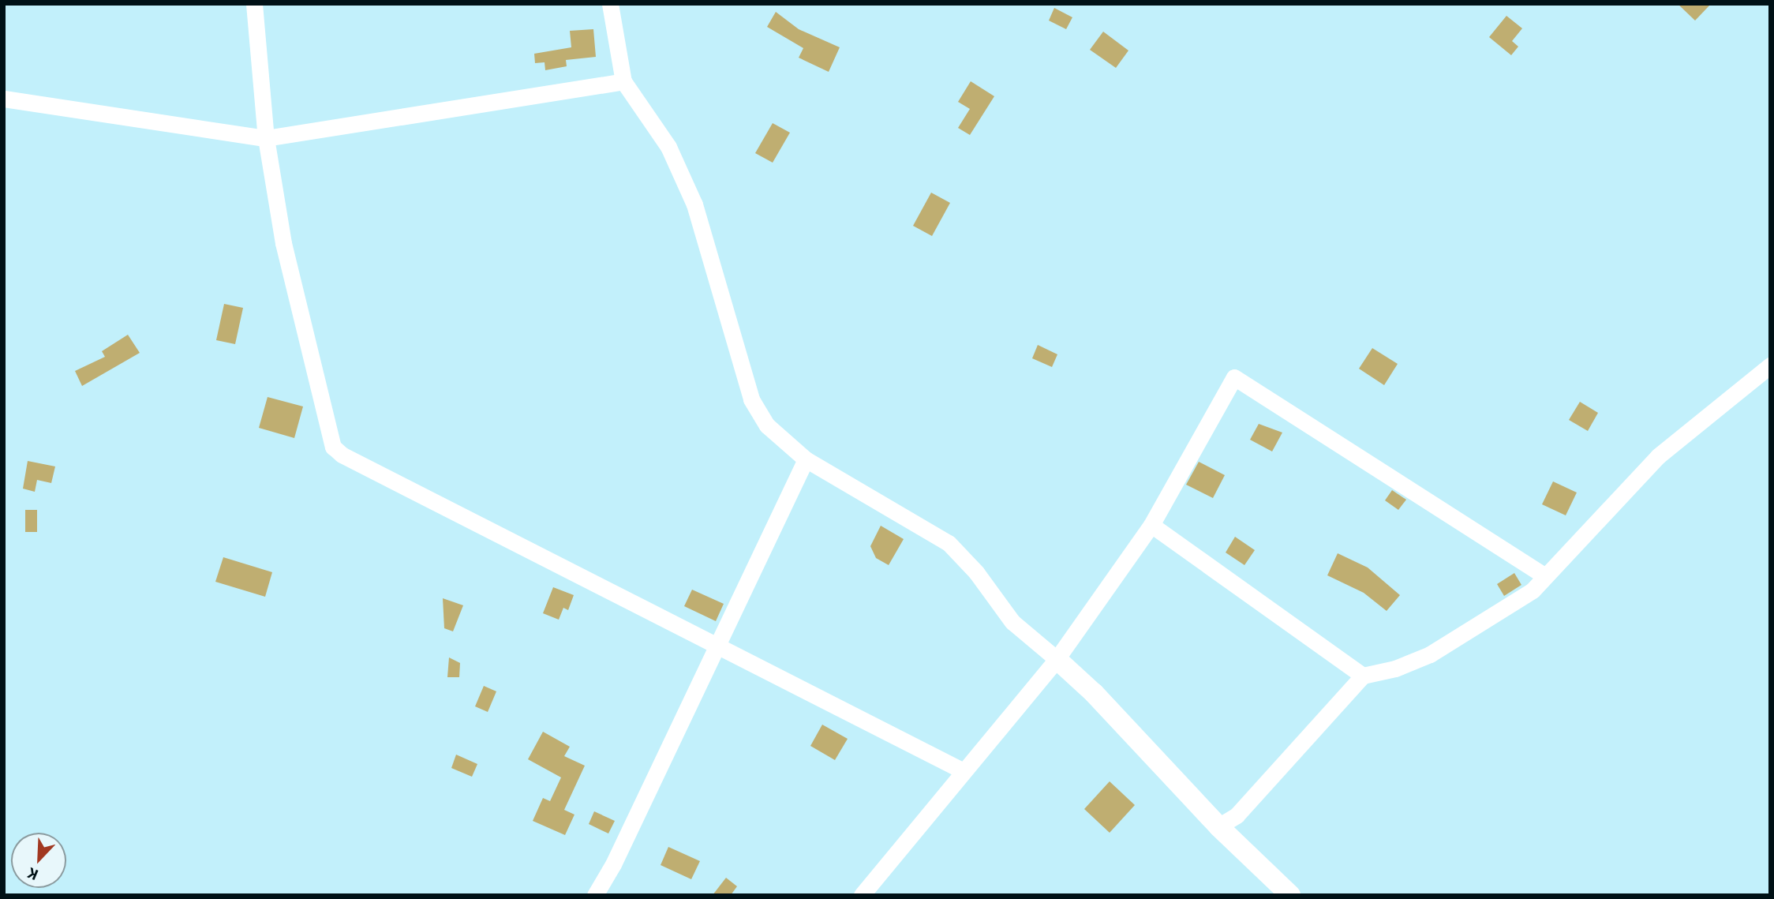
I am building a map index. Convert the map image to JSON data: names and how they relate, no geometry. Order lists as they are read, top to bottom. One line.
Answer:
{"north":"bottom left"}
